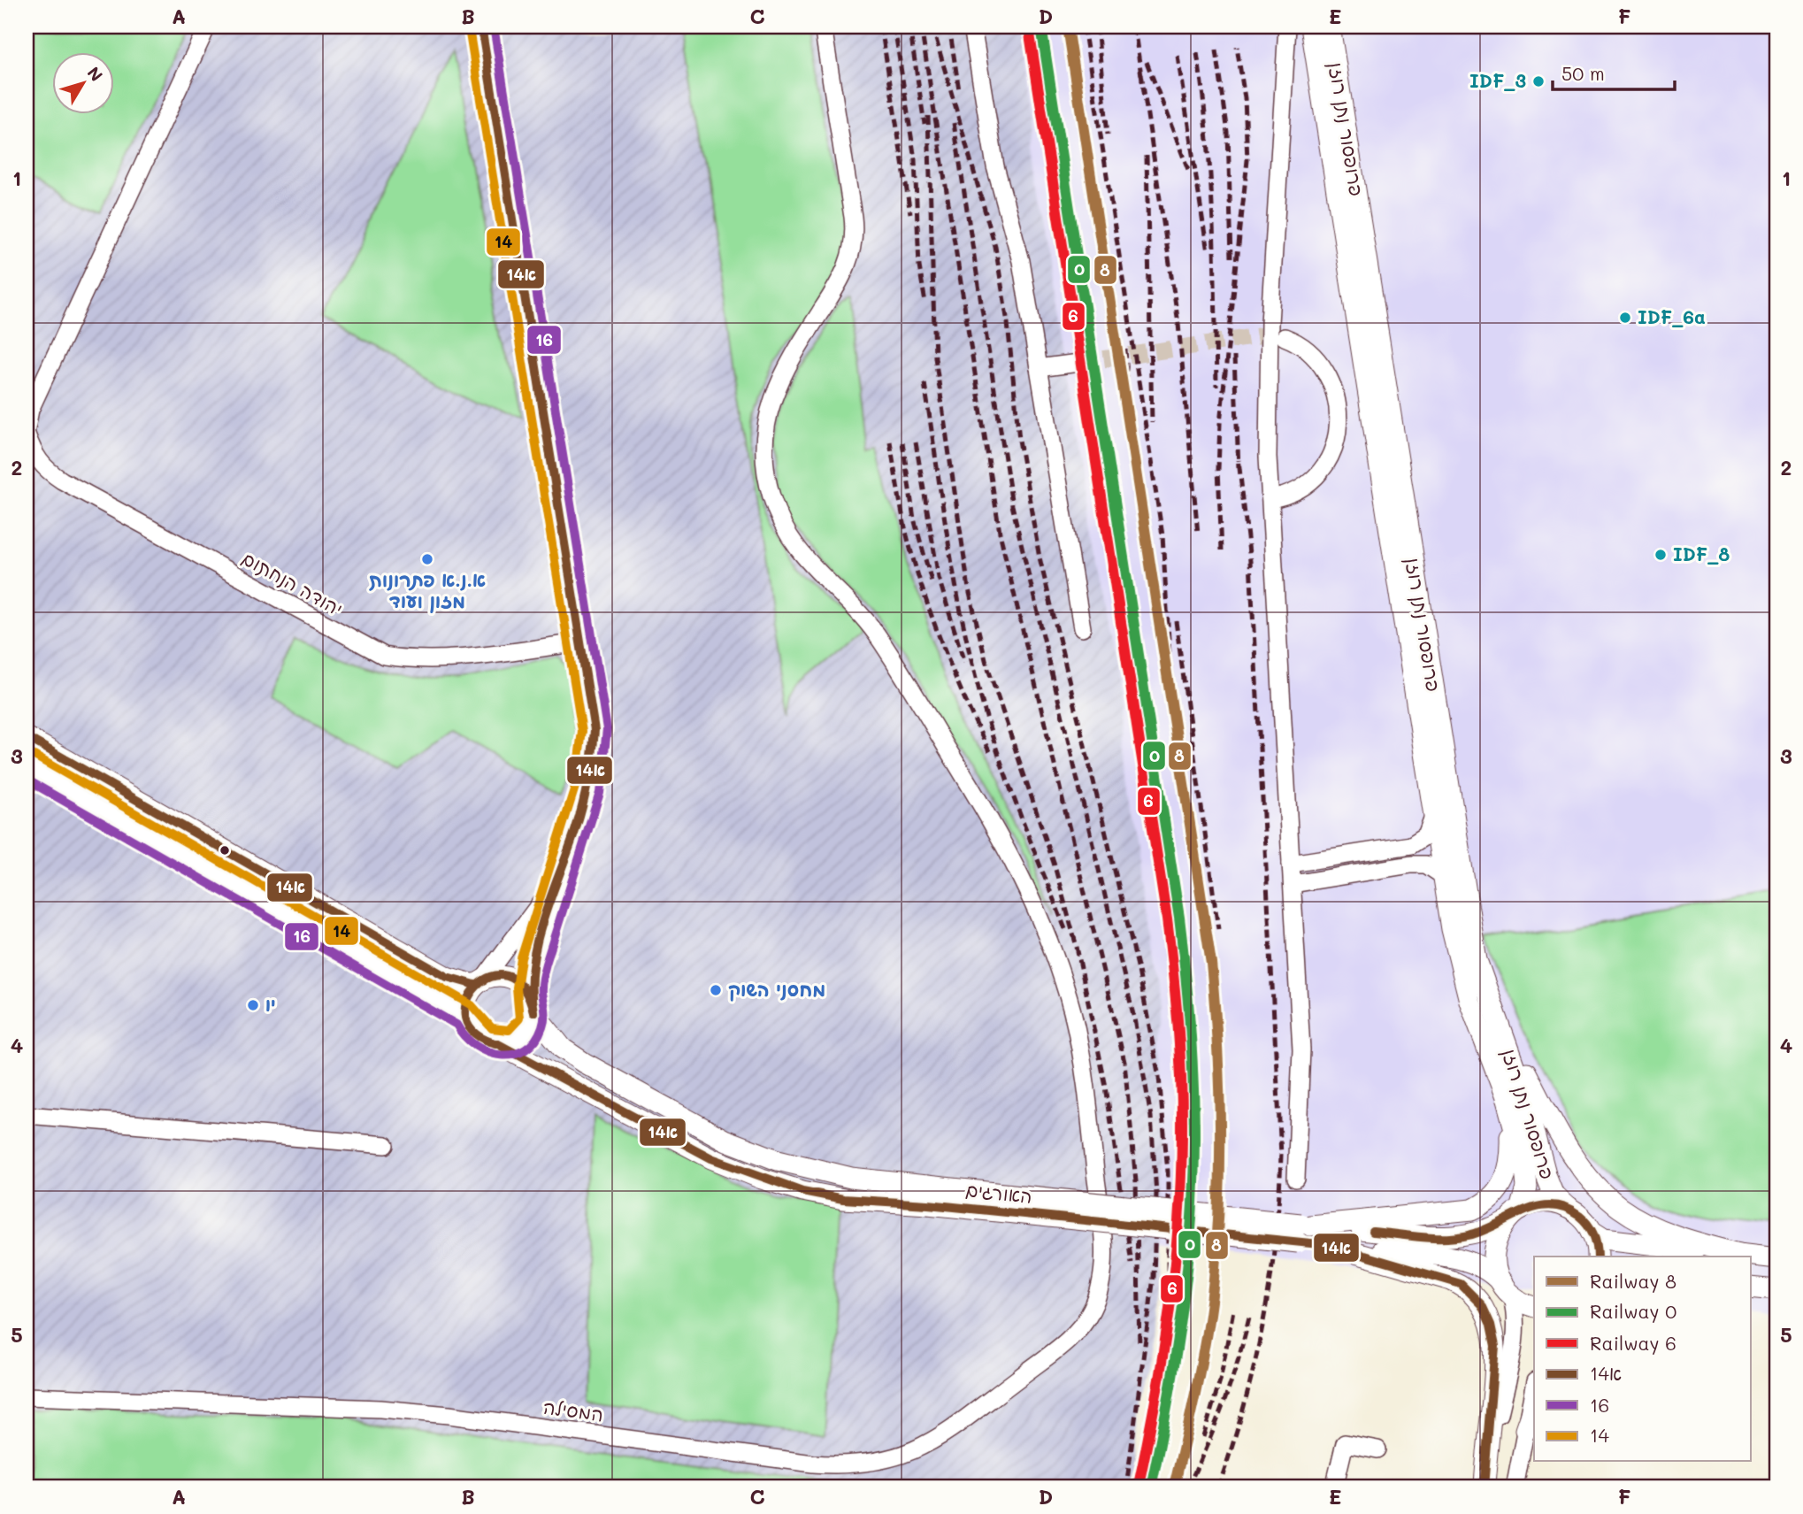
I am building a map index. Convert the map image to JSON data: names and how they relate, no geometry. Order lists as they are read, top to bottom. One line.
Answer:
{"streets":{"street":["פרופסור נתן רוזן","יהודה הנחתום","האורגים","המסילה"]},"crossings":[["פרופסור נתן רוזן","האורגים"]],"places":["IDF_3","IDF_6a","IDF_8","א.נ.א פתרונות מזון ועוד","מחסני השוק","יו"],"lines":["rail line 8","rail line 0","transit line 14א","transit line 16","rail line 6","transit line 14"],"legend":["Railway 8","Railway 0","Railway 6","14א","16","14"],"scale_bar":"50 m","north":"top right","grid":{"columns":["A","B","C","D","E","F"],"rows":["1","2","3","4","5"]}}
